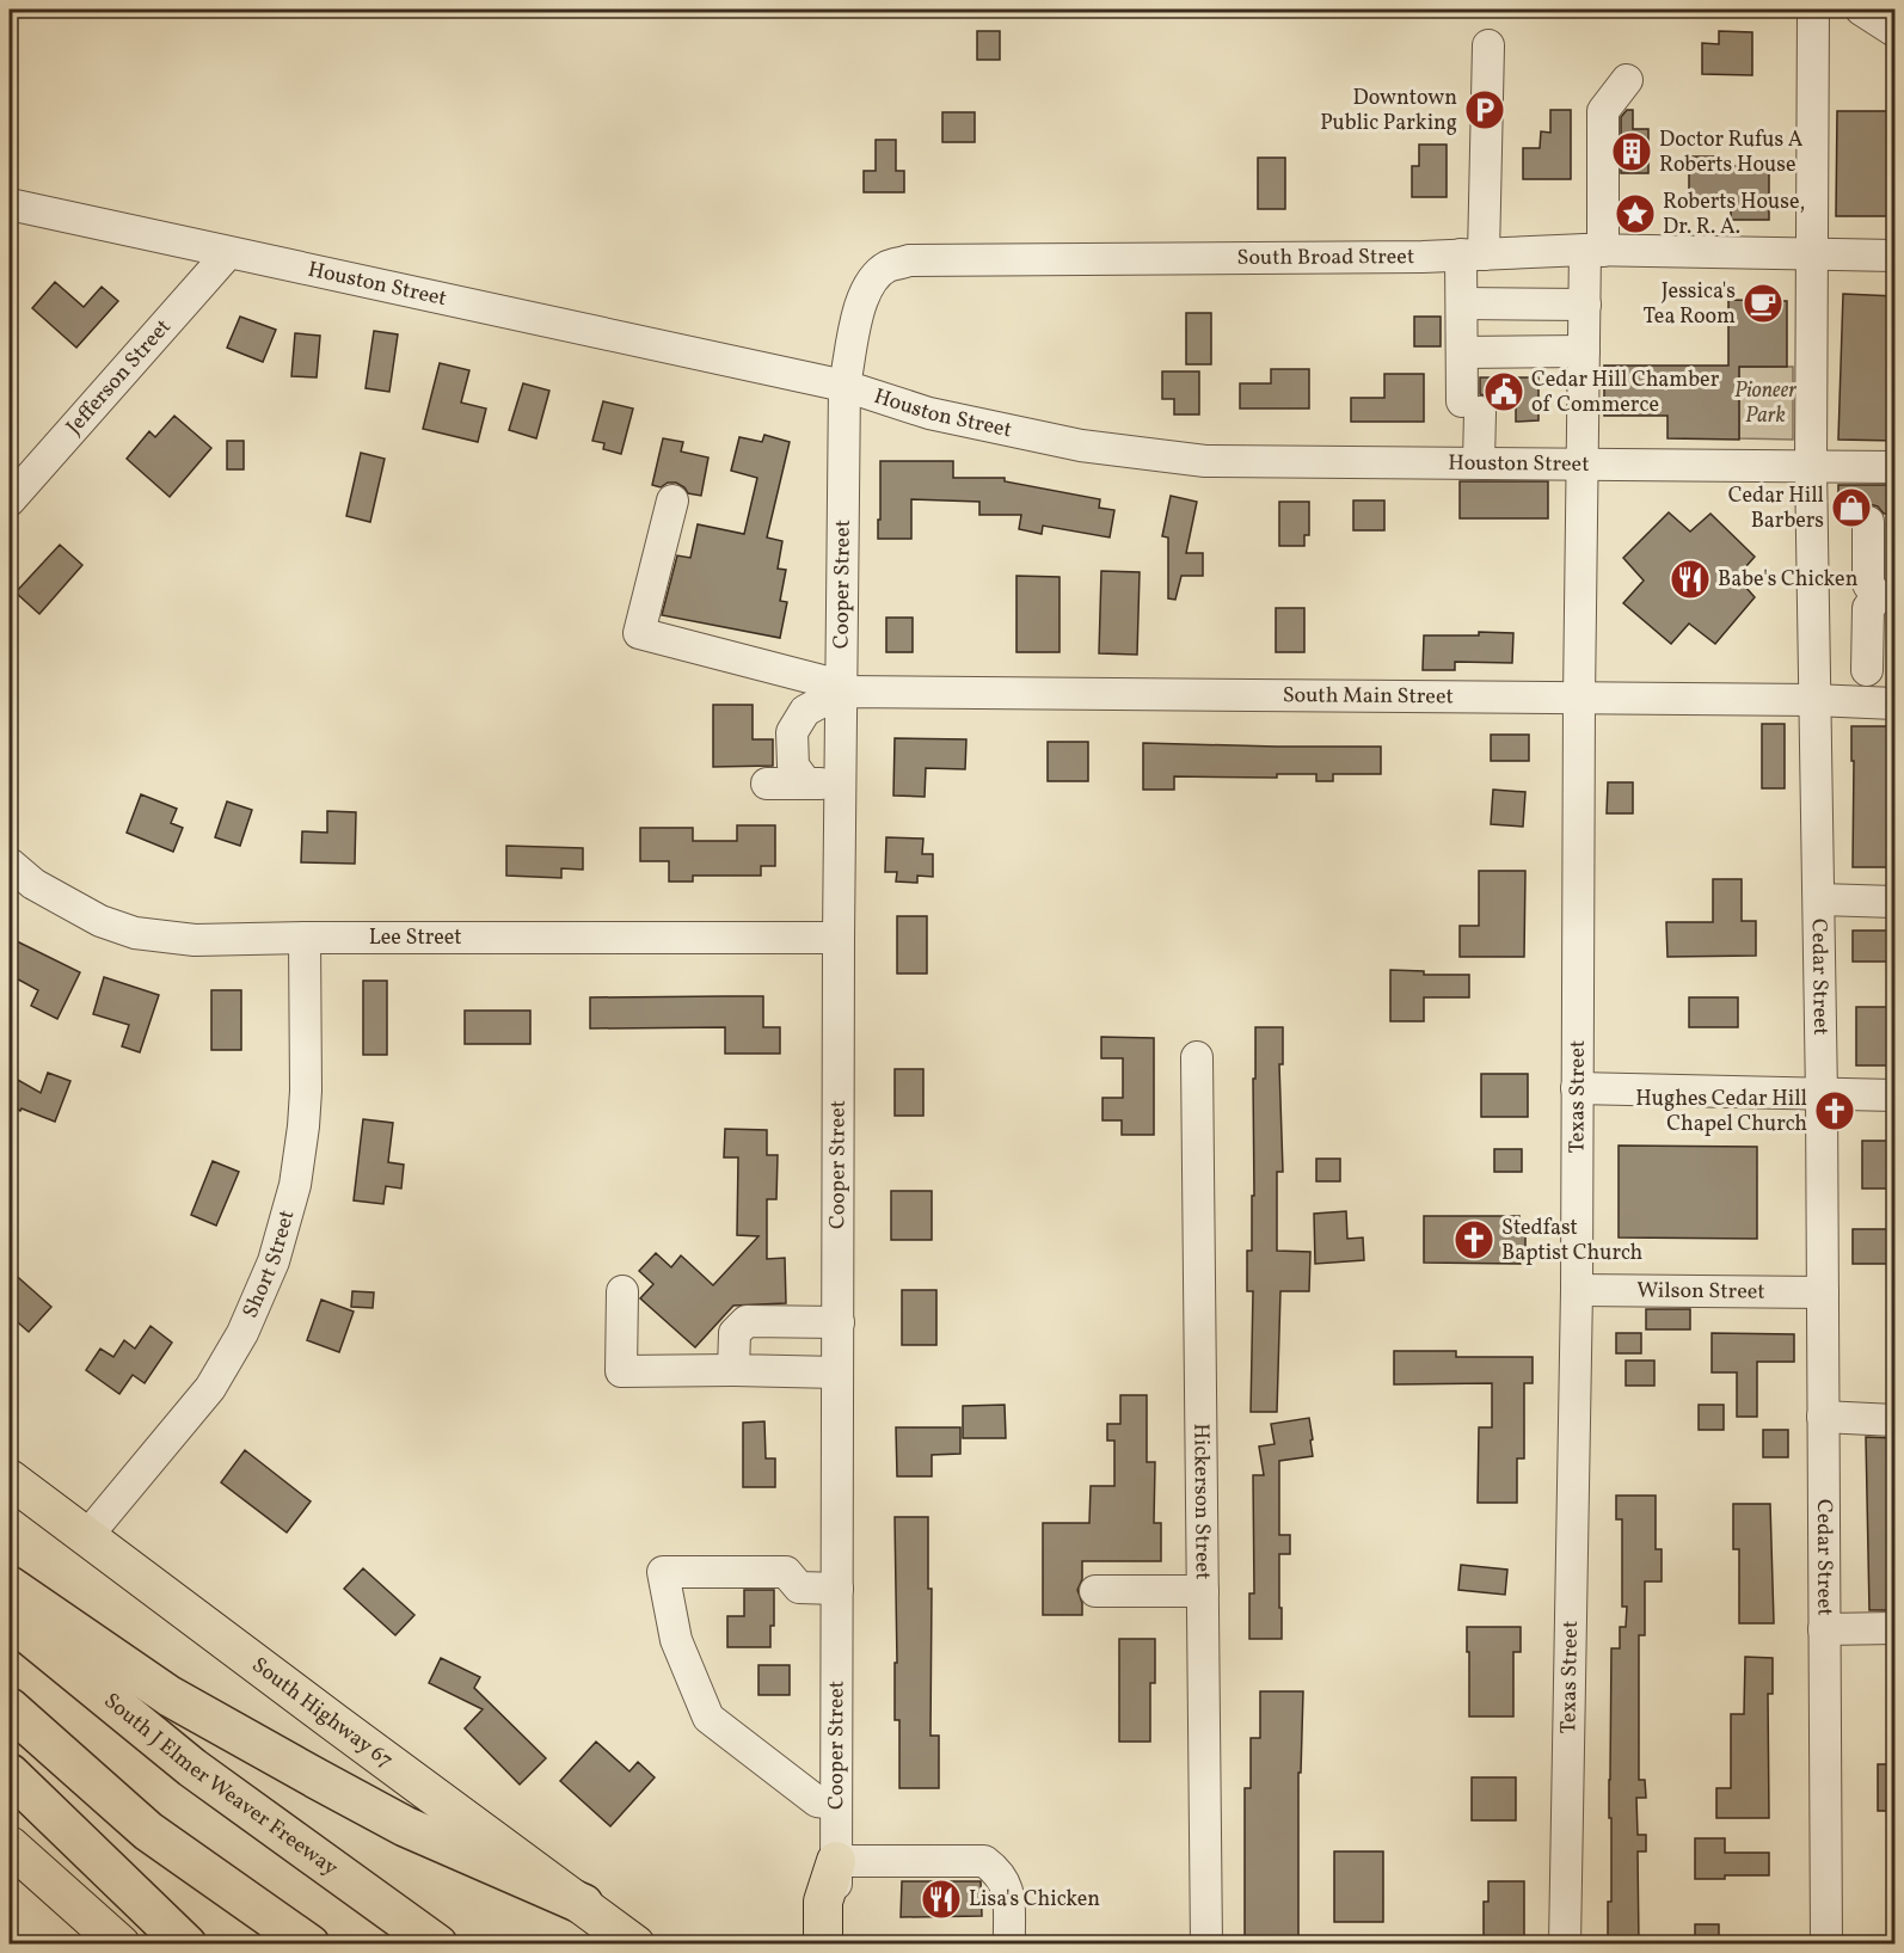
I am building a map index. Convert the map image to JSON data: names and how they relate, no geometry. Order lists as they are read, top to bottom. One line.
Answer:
{"streets":{"highway":["South J Elmer Weaver Freeway"],"main road":["South Highway 67"],"street":["South Broad Street","Houston Street","Jefferson Street","Cooper Street","South Main Street","Lee Street","Cedar Street","Texas Street","Short Street","Wilson Street","Hickerson Street"]},"crossings":[["South Broad Street","Houston Street"],["South Broad Street","Cooper Street"],["South Broad Street","Cedar Street"],["South Broad Street","Texas Street"],["Houston Street","Jefferson Street"],["Houston Street","Cooper Street"],["Houston Street","Cedar Street"],["Houston Street","Texas Street"],["Cooper Street","South Main Street"],["Cooper Street","Lee Street"],["South Main Street","Cedar Street"],["South Main Street","Texas Street"],["Lee Street","Short Street"],["Cedar Street","Wilson Street"],["Texas Street","Wilson Street"],["Short Street","South Highway 67"]],"parks":["Pioneer Park"],"places":{"parking":["Downtown Public Parking"],"building":["Doctor Rufus A Roberts House"],"place":["Roberts House, Dr. R. A."],"cafe":["Jessica's Tea Room"],"public building":["Cedar Hill Chamber of Commerce"],"shop":["Cedar Hill Barbers"],"restaurant":["Babe's Chicken","Lisa's Chicken"],"church":["Hughes Cedar Hill Chapel Church","Stedfast Baptist Church"]}}
